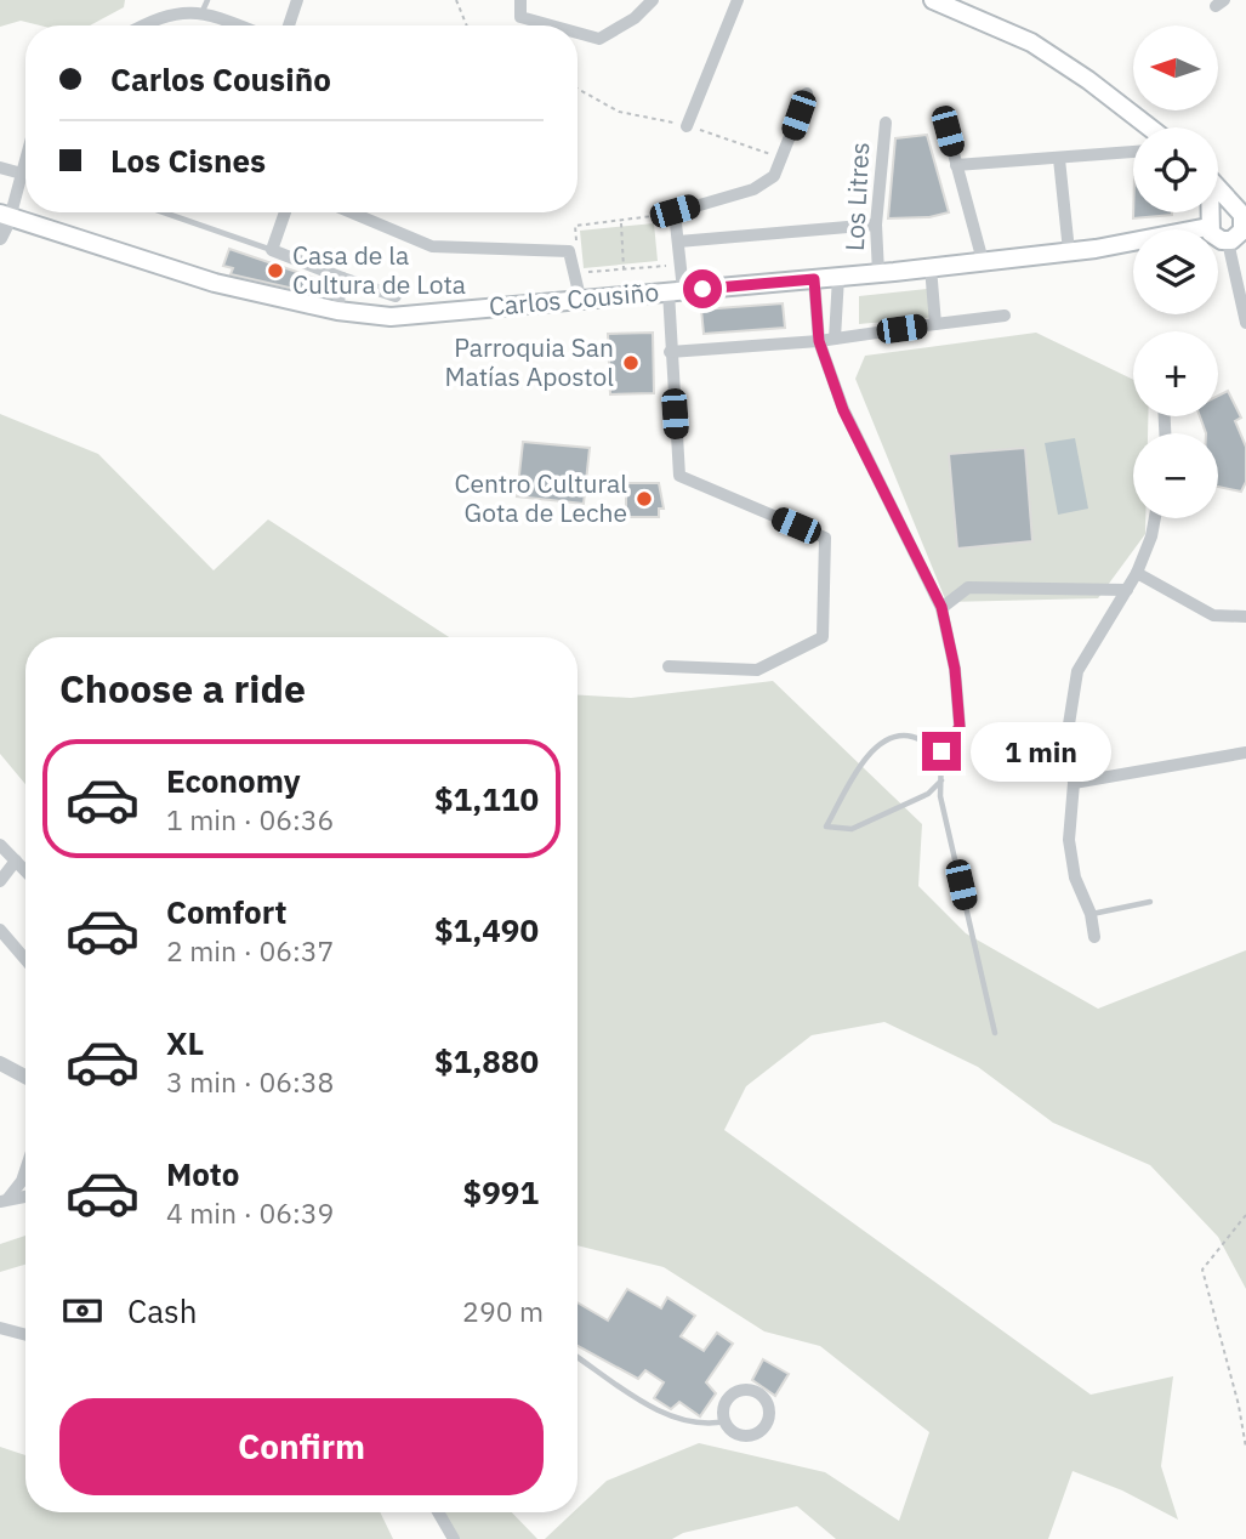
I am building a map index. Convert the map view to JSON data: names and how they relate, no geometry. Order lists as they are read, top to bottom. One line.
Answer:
{"streets":{"main road":["Carlos Cousiño"],"street":["Los Litres"]},"crossings":[["Los Litres","Carlos Cousiño"]],"places":["Casa de la Cultura de Lota","Parroquia San Matías Apostol","Centro Cultural Gota de Leche"],"north":"left","page":{"map_buttons":["+","−"],"banner":["Carlos Cousiño","Los Cisnes"],"heading":"Choose a ride","bubble":"1 min","list":[{"name":"Economy","note":"1 min · 06:36","value":"$1,110"},{"name":"Comfort","note":"2 min · 06:37","value":"$1,490"},{"name":"XL","note":"3 min · 06:38","value":"$1,880"},{"name":"Moto","note":"4 min · 06:39","value":"$991"}],"pay":["Cash","290 m"],"buttons":"Confirm"}}
